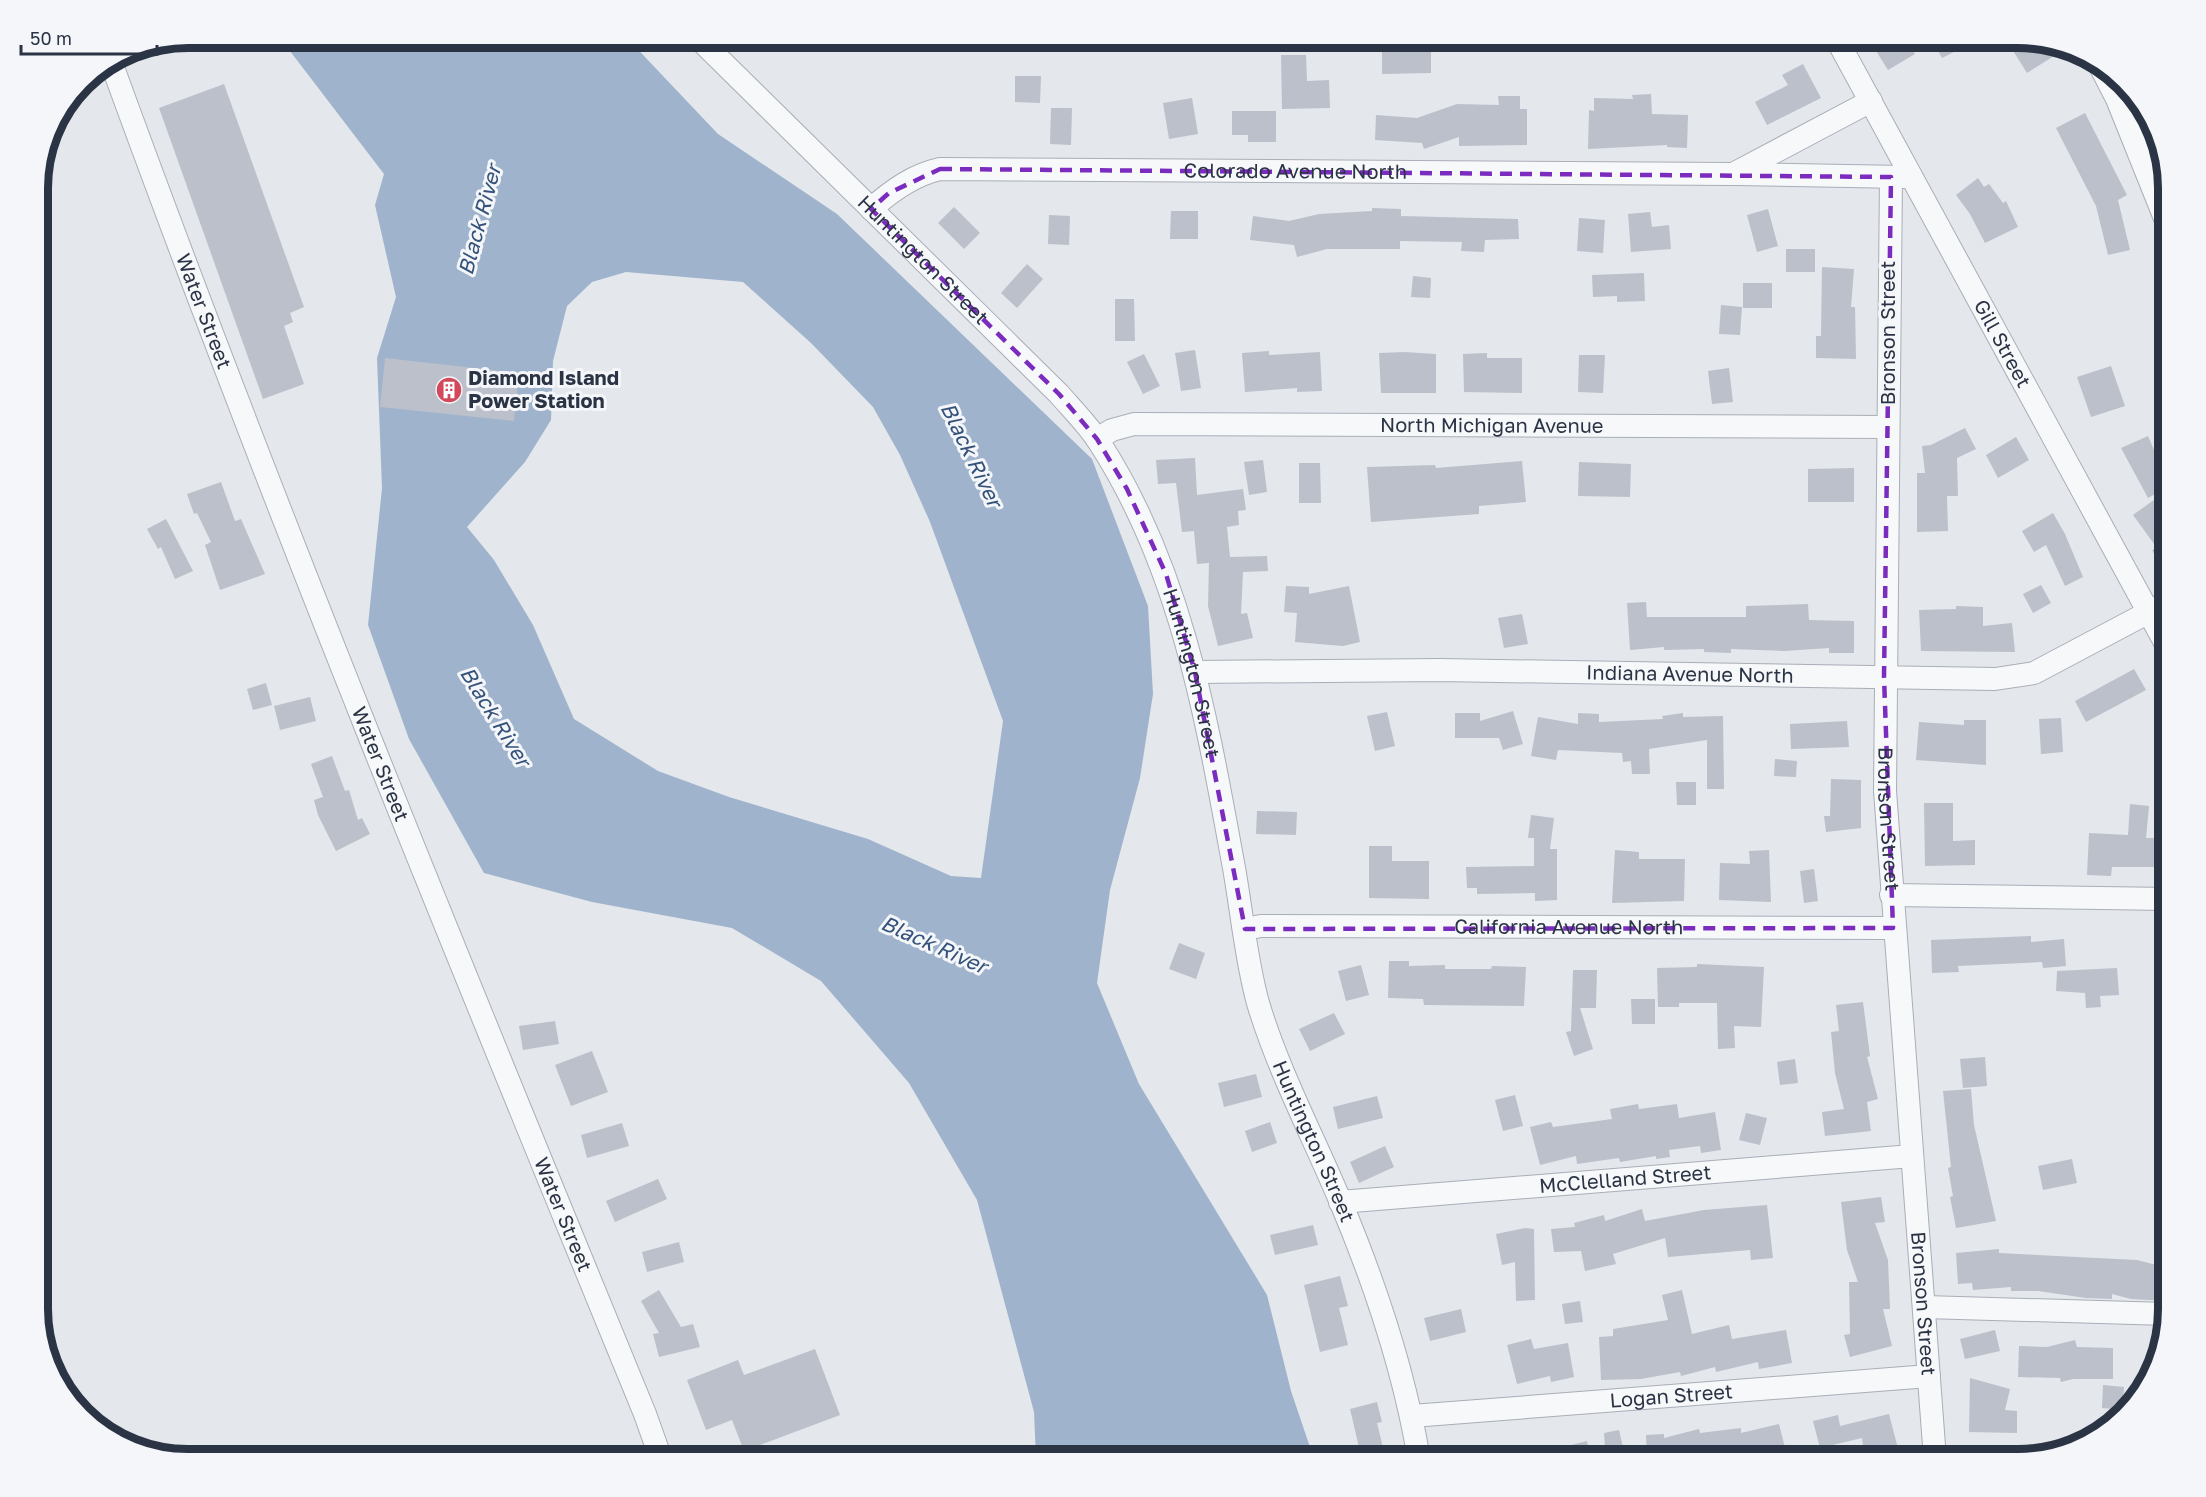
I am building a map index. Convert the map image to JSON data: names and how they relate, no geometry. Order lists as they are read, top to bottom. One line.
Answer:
{"streets":{"street":["Colorado Avenue North","Huntington Street","Water Street","Bronson Street","Gill Street","North Michigan Avenue","Indiana Avenue North","California Avenue North","McClelland Street","Logan Street"]},"crossings":[["Colorado Avenue North","Huntington Street"],["Colorado Avenue North","Bronson Street"],["Colorado Avenue North","Gill Street"],["Huntington Street","North Michigan Avenue"],["Huntington Street","Indiana Avenue North"],["Huntington Street","California Avenue North"],["Huntington Street","McClelland Street"],["Huntington Street","Logan Street"],["Bronson Street","North Michigan Avenue"],["Bronson Street","Indiana Avenue North"],["Bronson Street","California Avenue North"],["Bronson Street","McClelland Street"],["Bronson Street","Logan Street"]],"water":["Black River"],"places":{"building":["Diamond Island Power Station"]},"scale_bar":"50 m"}
